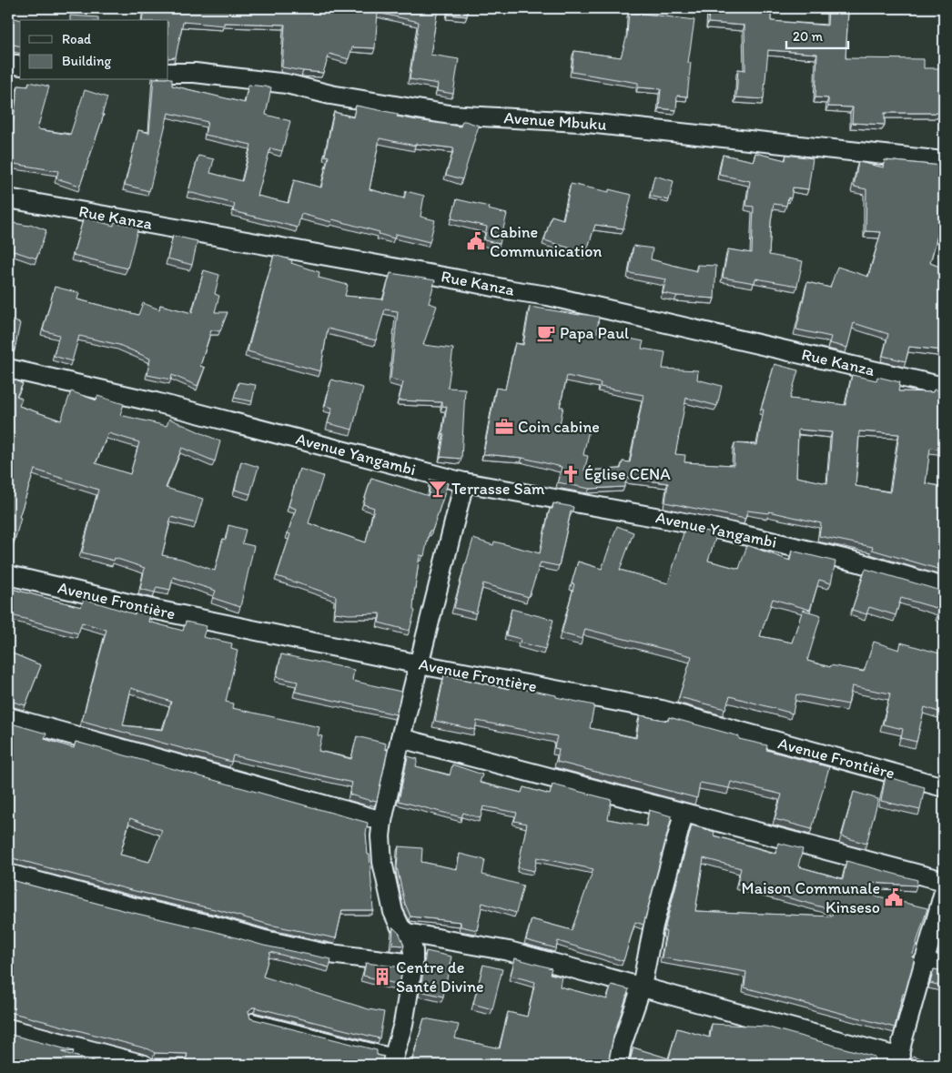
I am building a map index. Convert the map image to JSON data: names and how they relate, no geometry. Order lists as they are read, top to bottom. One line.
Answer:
{"streets":{"street":["Avenue Mbuku","Rue Kanza","Avenue Yangambi","Avenue Frontière"]},"places":{"public building":["Cabine Communication","Maison Communale Kinseso"],"cafe":["Papa Paul"],"office":["Coin cabine"],"church":["Église CENA"],"bar":["Terrasse Sam"],"building":["Centre de Santé Divine"]},"legend":["Road","Building"],"scale_bar":"20 m"}
